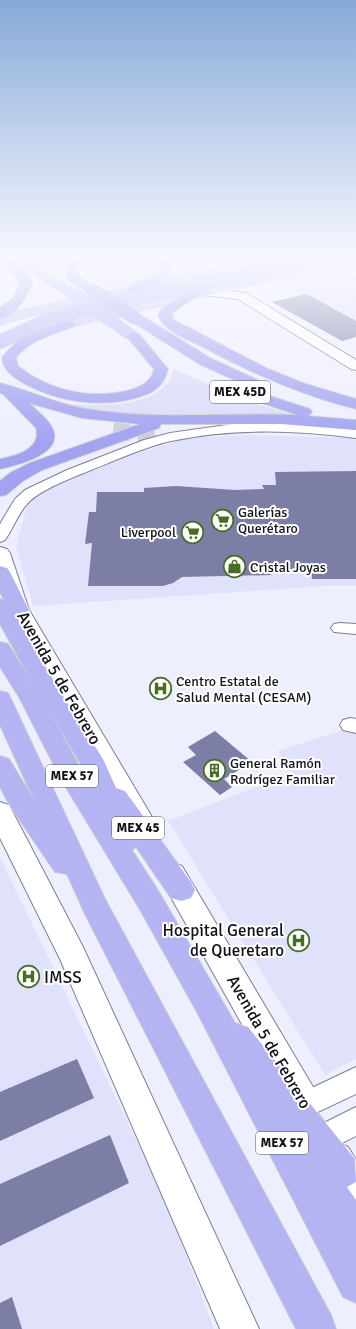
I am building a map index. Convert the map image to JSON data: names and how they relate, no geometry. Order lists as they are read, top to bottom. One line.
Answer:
{"streets":{"highway":["MEX 45D","MEX 57","MEX 45"],"main road":["Avenida 5 de Febrero"]},"crossings":[["Avenida 5 de Febrero","MEX 57"],["Avenida 5 de Febrero","MEX 45"],["MEX 57","MEX 45"]],"places":{"supermarket":["Galerías Querétaro","Liverpool"],"shop":["Cristal Joyas"],"hospital":["Centro Estatal de Salud Mental (CESAM)","Hospital General de Queretaro","IMSS"],"building":["General Ramón Rodrígez Familiar"]}}
